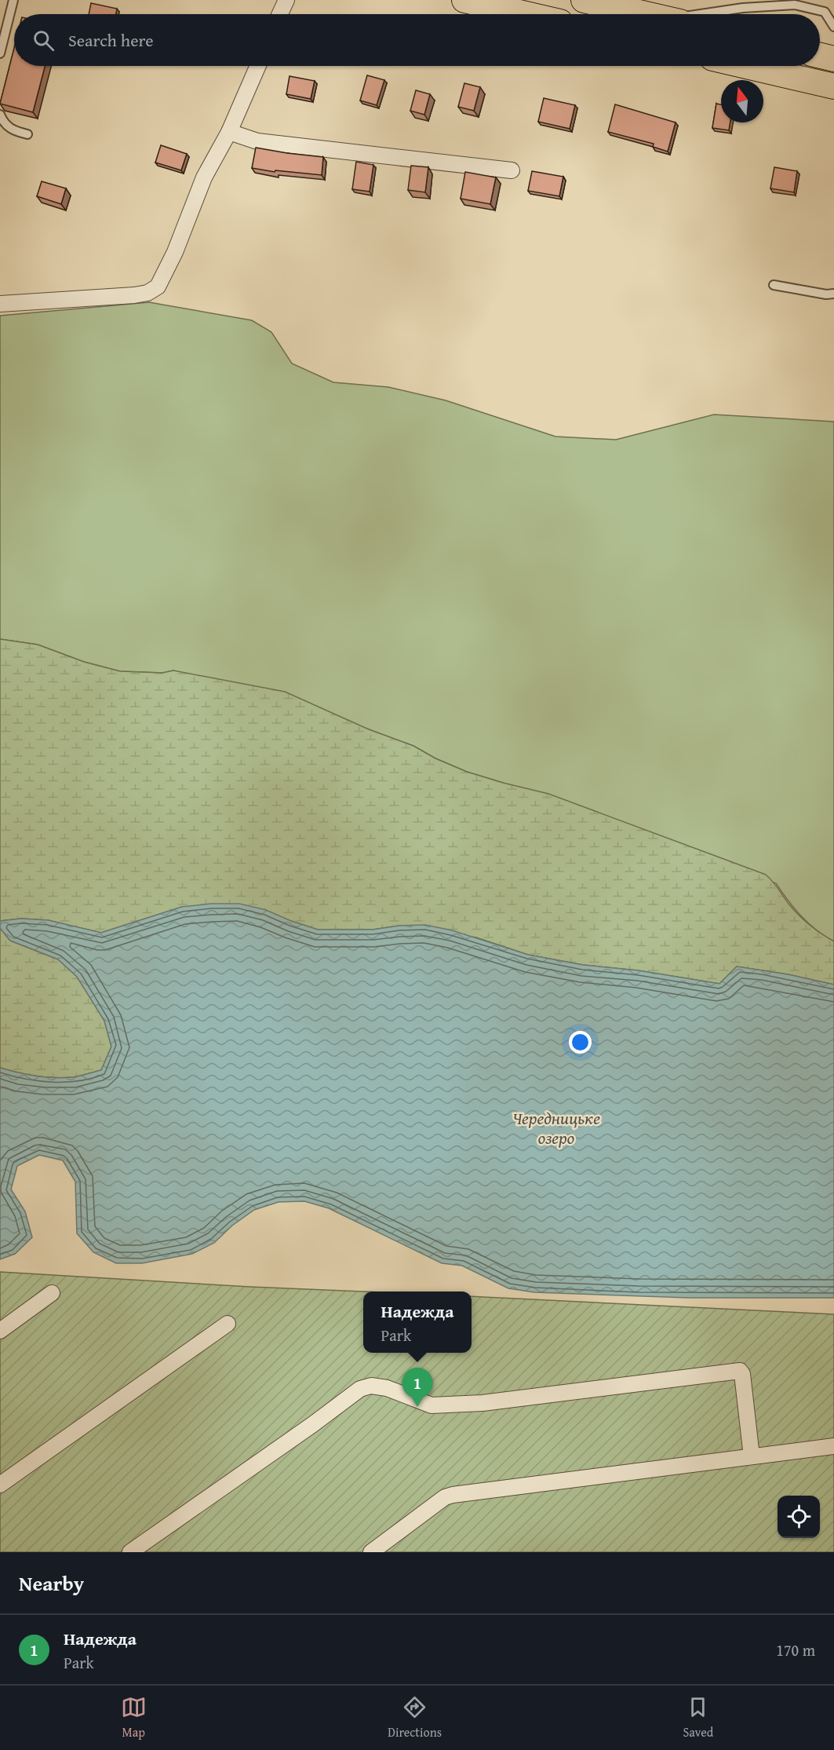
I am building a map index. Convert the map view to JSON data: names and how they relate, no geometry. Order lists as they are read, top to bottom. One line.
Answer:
{"water":["Чередницьке озеро"],"north":"top","page":{"search":"Search here","popup":["Надежда","Park"],"pins":"1","heading":"Nearby","list":[{"mark":"1","name":"Надежда","note":"Park","value":"170 m"}],"nav":["Map","Directions","Saved"]}}
